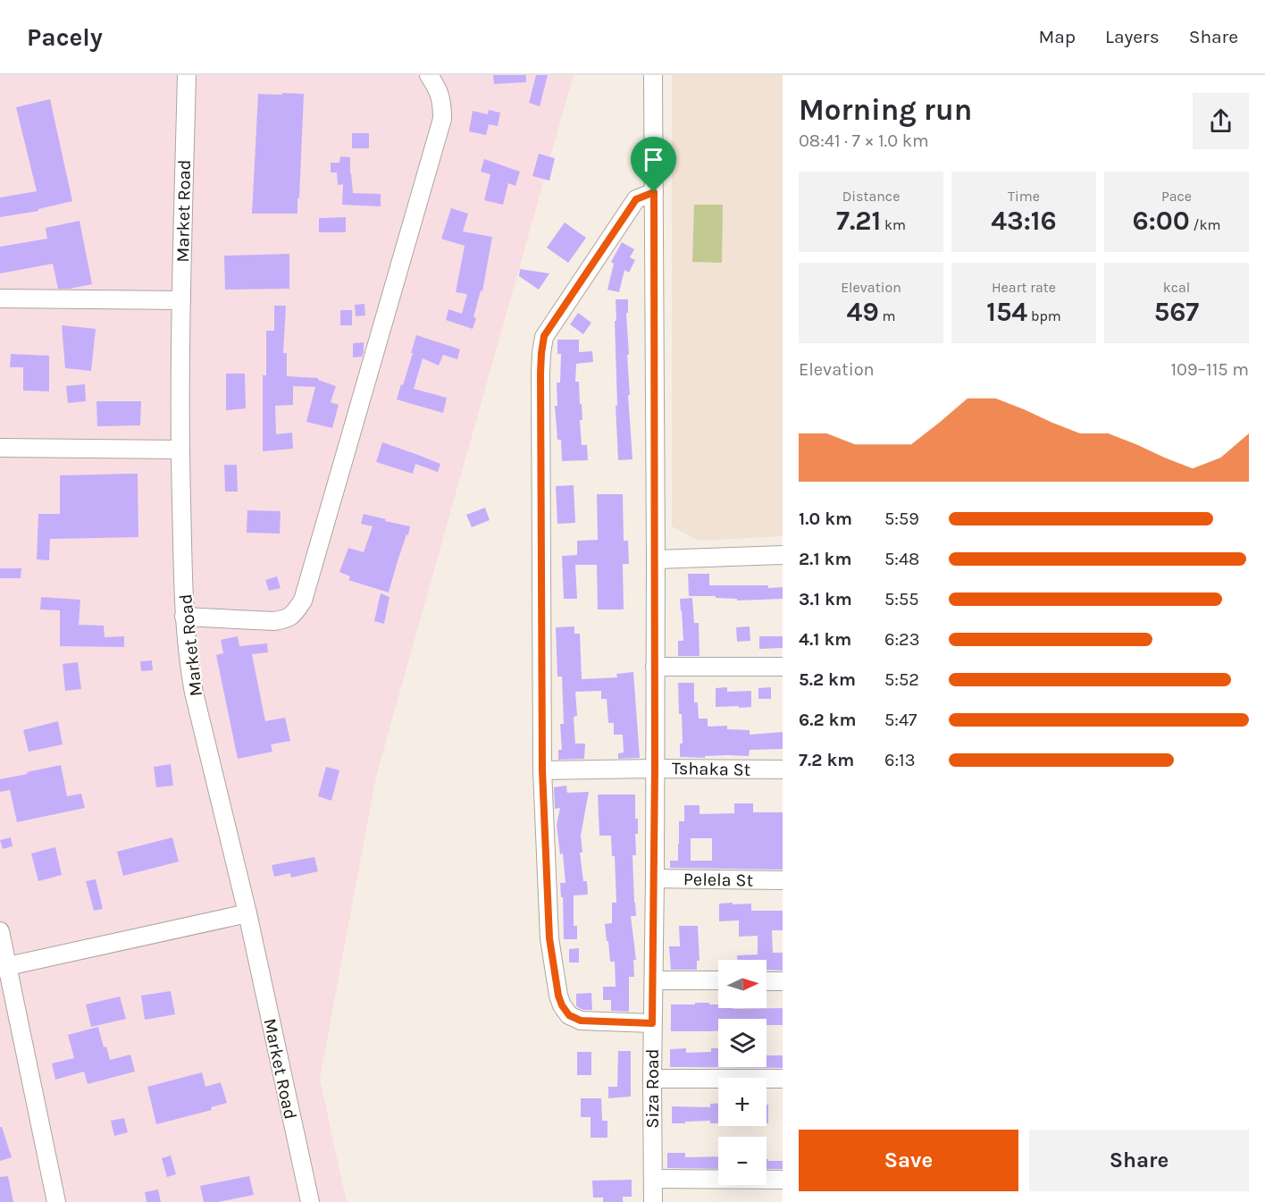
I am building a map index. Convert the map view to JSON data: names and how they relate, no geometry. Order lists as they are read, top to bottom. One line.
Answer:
{"streets":{"street":["Market Road","Tshaka St","Pelela St","Siza Road"]},"crossings":[["Tshaka St","Siza Road"],["Pelela St","Siza Road"]],"north":"right","page":{"header":"Pacely","nav":["Map","Layers","Share"],"heading":["Morning run","08:41 · 7 × 1.0 km"],"stats":[["Distance","7.21 km"],["Time","43:16"],["Pace","6:00 /km"],["Elevation","49 m"],["Heart rate","154 bpm"],["kcal","567"]],"chart":["Elevation","109–115 m"],"list":[{"name":"1.0 km","note":"5:59"},{"name":"2.1 km","note":"5:48"},{"name":"3.1 km","note":"5:55"},{"name":"4.1 km","note":"6:23"},{"name":"5.2 km","note":"5:52"},{"name":"6.2 km","note":"5:47"},{"name":"7.2 km","note":"6:13"}],"map_buttons":["+","−"],"buttons":["Save","Share"]}}
